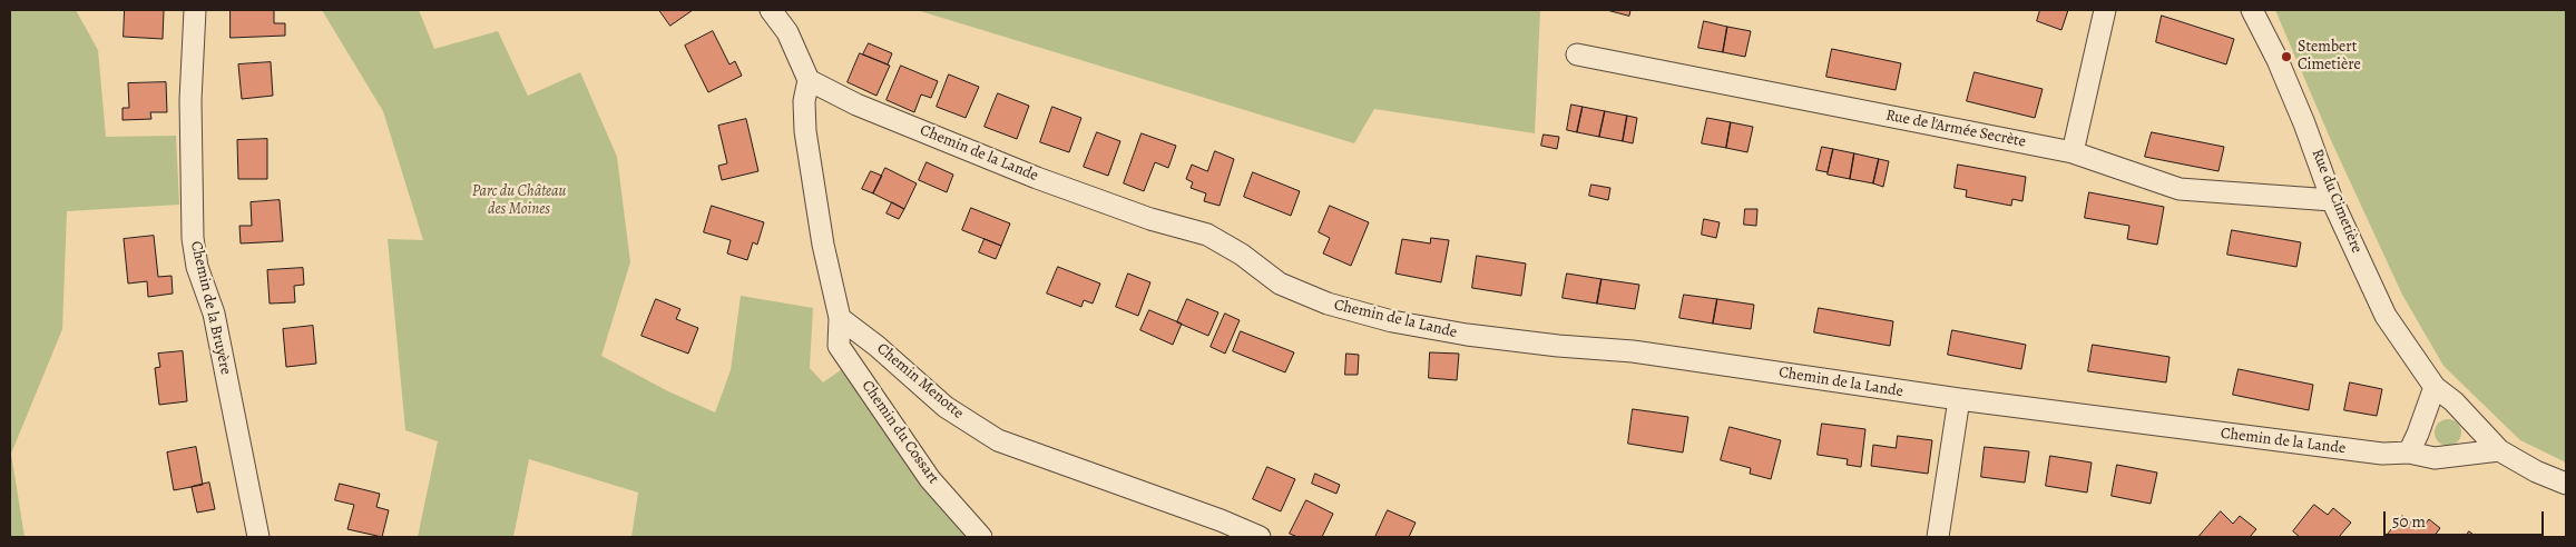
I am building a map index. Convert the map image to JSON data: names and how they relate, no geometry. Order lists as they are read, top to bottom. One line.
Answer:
{"streets":{"street":["Rue de l'Armée Secrète","Chemin de la Lande","Rue du Cimetière","Chemin de la Bruyère","Chemin Menotte","Chemin du Cossart"]},"crossings":[["Rue de l'Armée Secrète","Rue du Cimetière"],["Chemin de la Lande","Rue du Cimetière"],["Chemin Menotte","Chemin du Cossart"]],"parks":["Parc du Château des Moines"],"places":["Stembert Cimetière"],"scale_bar":"50 m"}
